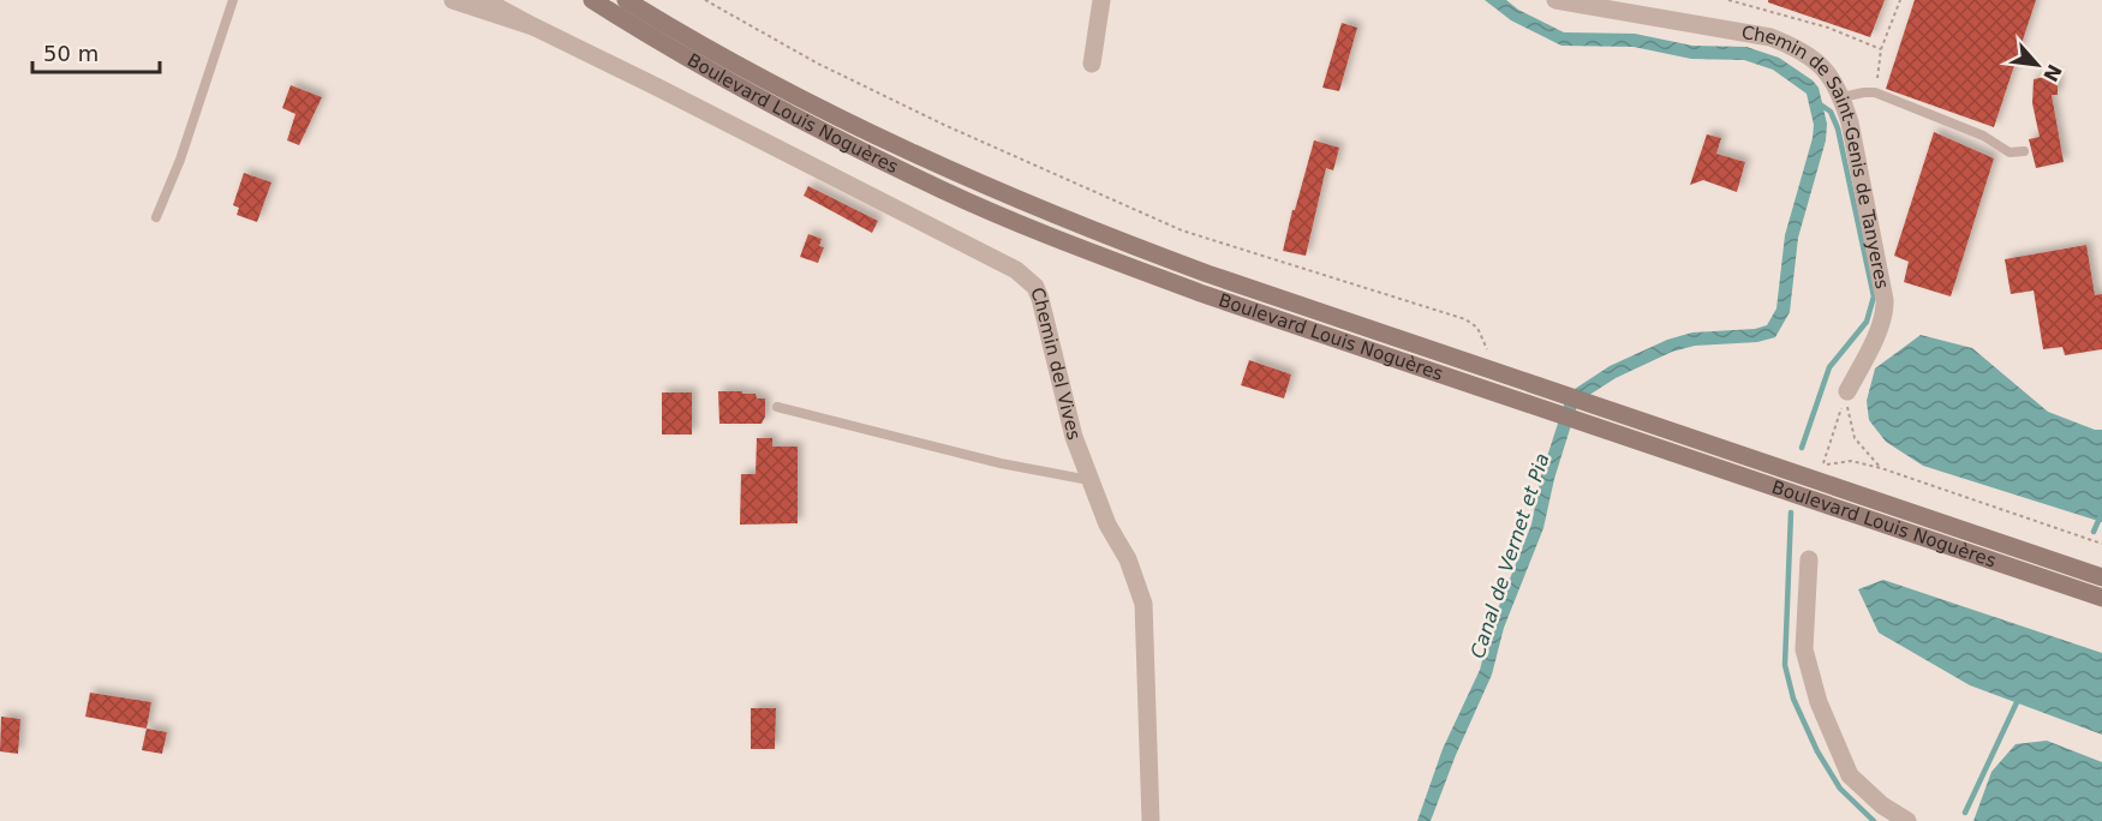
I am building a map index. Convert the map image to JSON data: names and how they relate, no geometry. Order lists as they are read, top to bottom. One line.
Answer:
{"streets":{"main road":["Boulevard Louis Noguères"],"street":["Chemin de Saint-Genis de Tanyeres","Chemin del Vives"]},"water":["Canal de Vernet et Pia"],"scale_bar":"50 m","north":"bottom right"}
